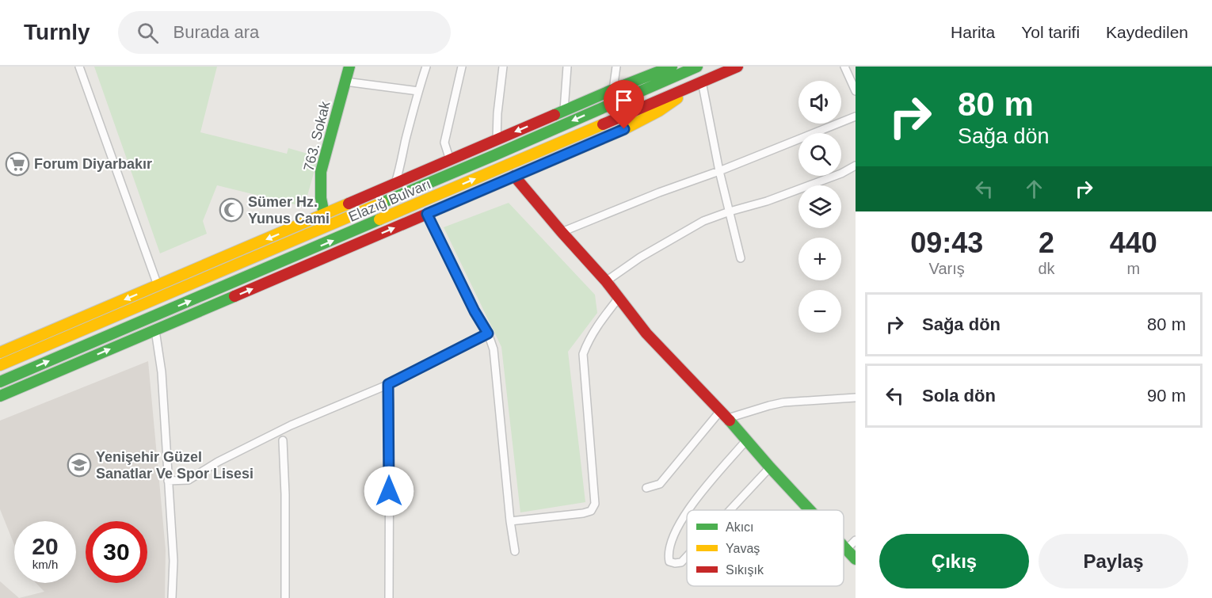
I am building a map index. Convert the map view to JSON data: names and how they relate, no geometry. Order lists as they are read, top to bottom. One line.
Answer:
{"streets":{"main road":["763. Sokak","Elazığ Bulvarı"]},"places":{"supermarket":["Forum Diyarbakır"],"mosque":["Sümer Hz. Yunus Cami"],"school or university":["Yenişehir Güzel Sanatlar Ve Spor Lisesi"]},"legend":["Akıcı","Yavaş","Sıkışık"],"page":{"header":"Turnly","search":"Burada ara","nav":["Harita","Yol tarifi","Kaydedilen"],"turn":["80 m","Sağa dön"],"map_buttons":["+","−"],"eta":["09:43","Varış","2","dk","440","m"],"list":[{"name":"Sağa dön","value":"80 m"},{"name":"Sola dön","value":"90 m"}],"speed":"20 km/h","limit":"30","buttons":["Çıkış","Paylaş"]}}
